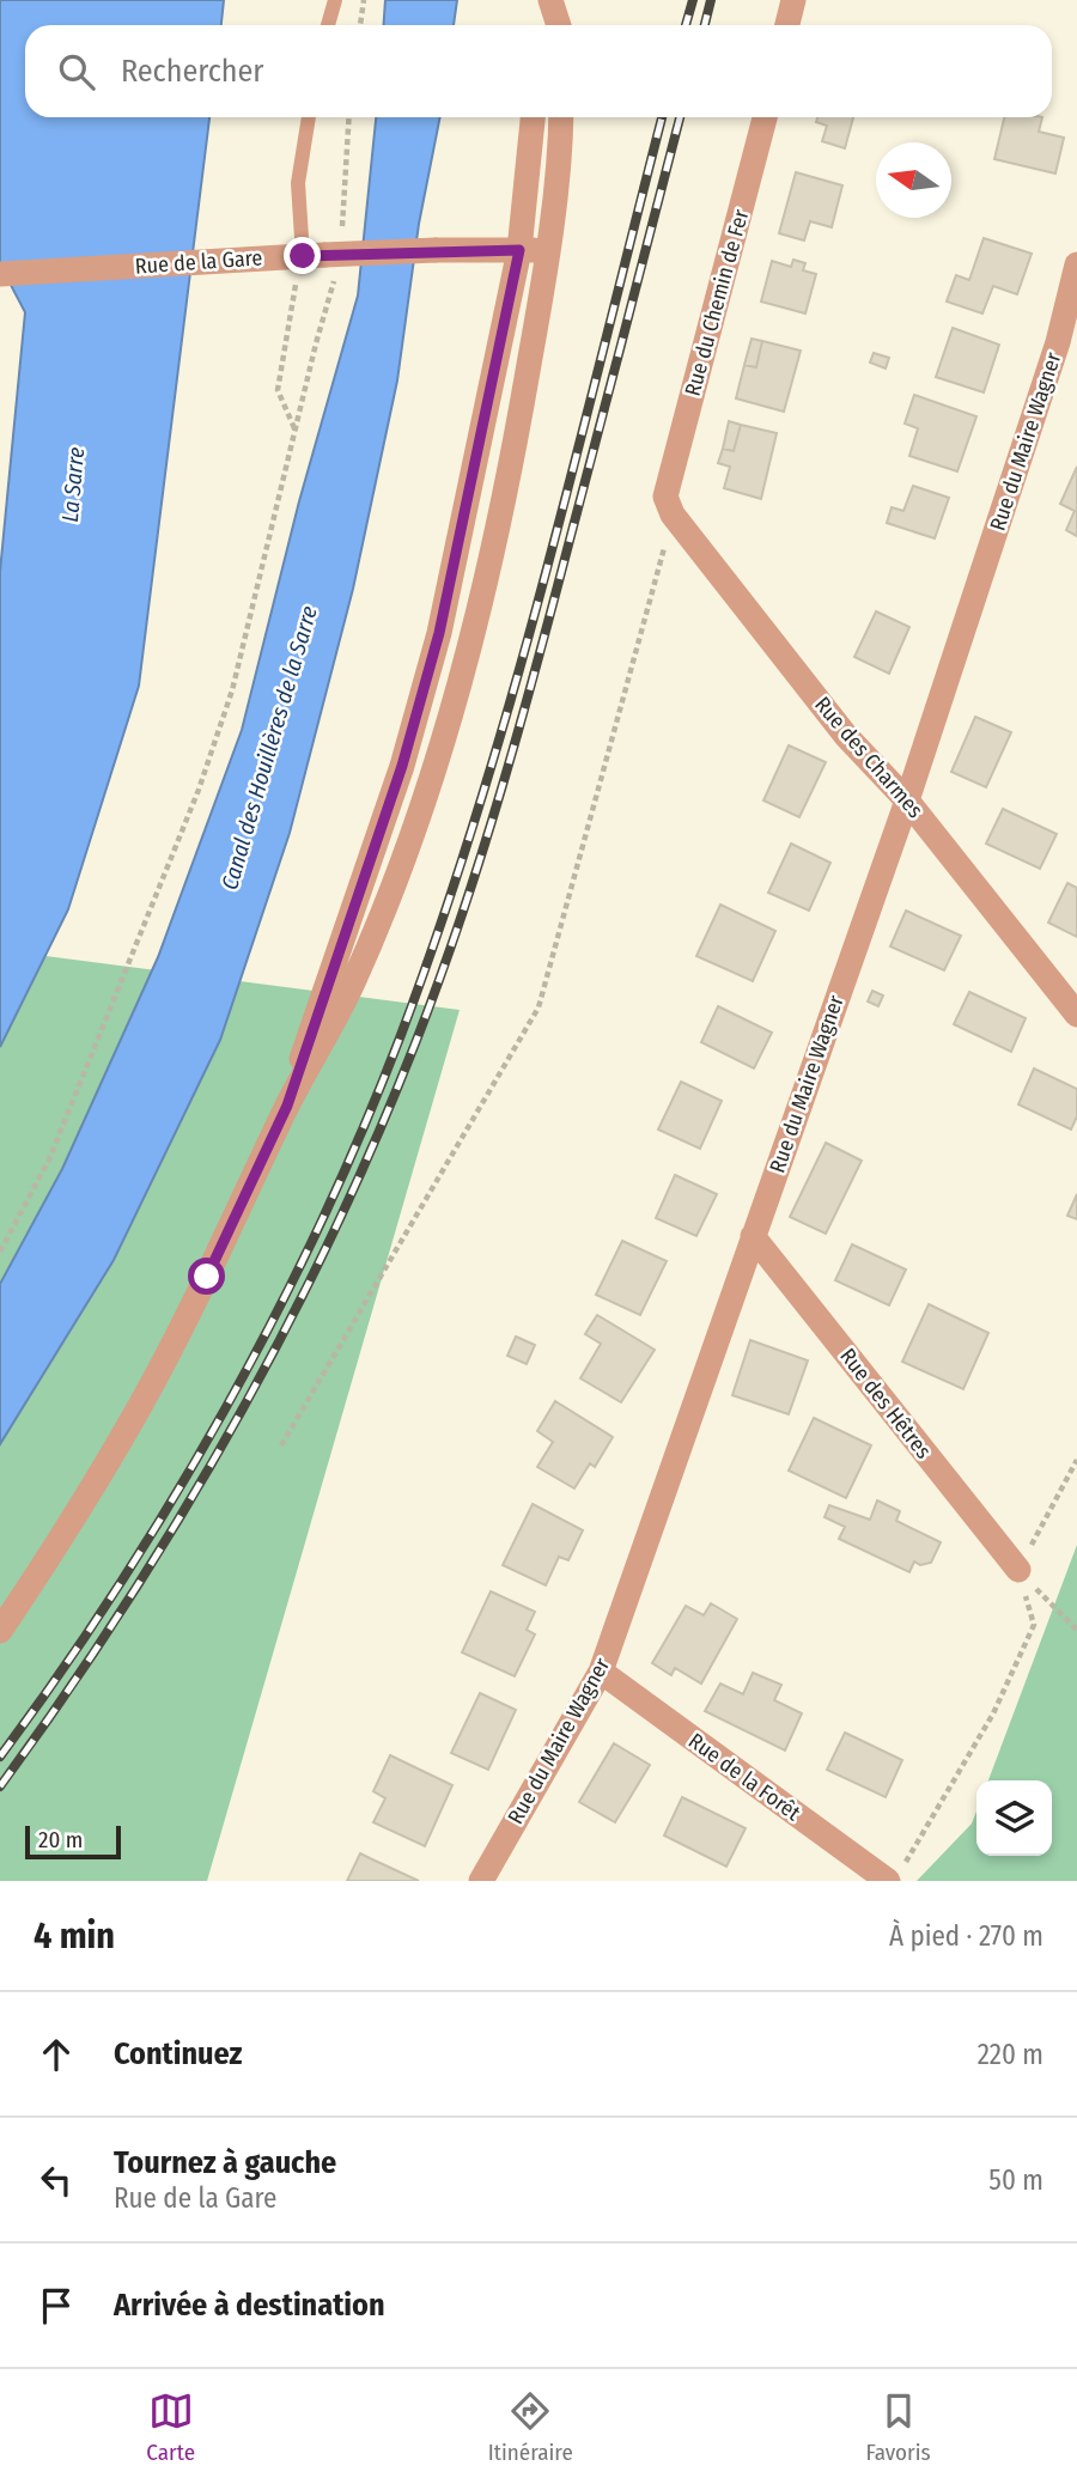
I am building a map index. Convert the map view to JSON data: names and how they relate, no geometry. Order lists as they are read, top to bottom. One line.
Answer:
{"streets":{"street":["Rue de la Gare","Rue du Chemin de Fer","Rue du Maire Wagner","Rue des Charmes","Rue des Hêtres","Rue de la Forêt"]},"crossings":[["Rue du Chemin de Fer","Rue des Charmes"],["Rue du Maire Wagner","Rue des Charmes"],["Rue du Maire Wagner","Rue des Hêtres"],["Rue du Maire Wagner","Rue de la Forêt"]],"water":["La Sarre","Canal des Houillères de la Sarre"],"scale_bar":"20 m","north":"left","page":{"search":"Rechercher","scale":"20 m","heading":["4 min","À pied · 270 m"],"list":[["Continuez","220 m"],["Tournez à gauche","Rue de la Gare","50 m"],"Arrivée à destination"],"nav":["Carte","Itinéraire","Favoris"]}}
